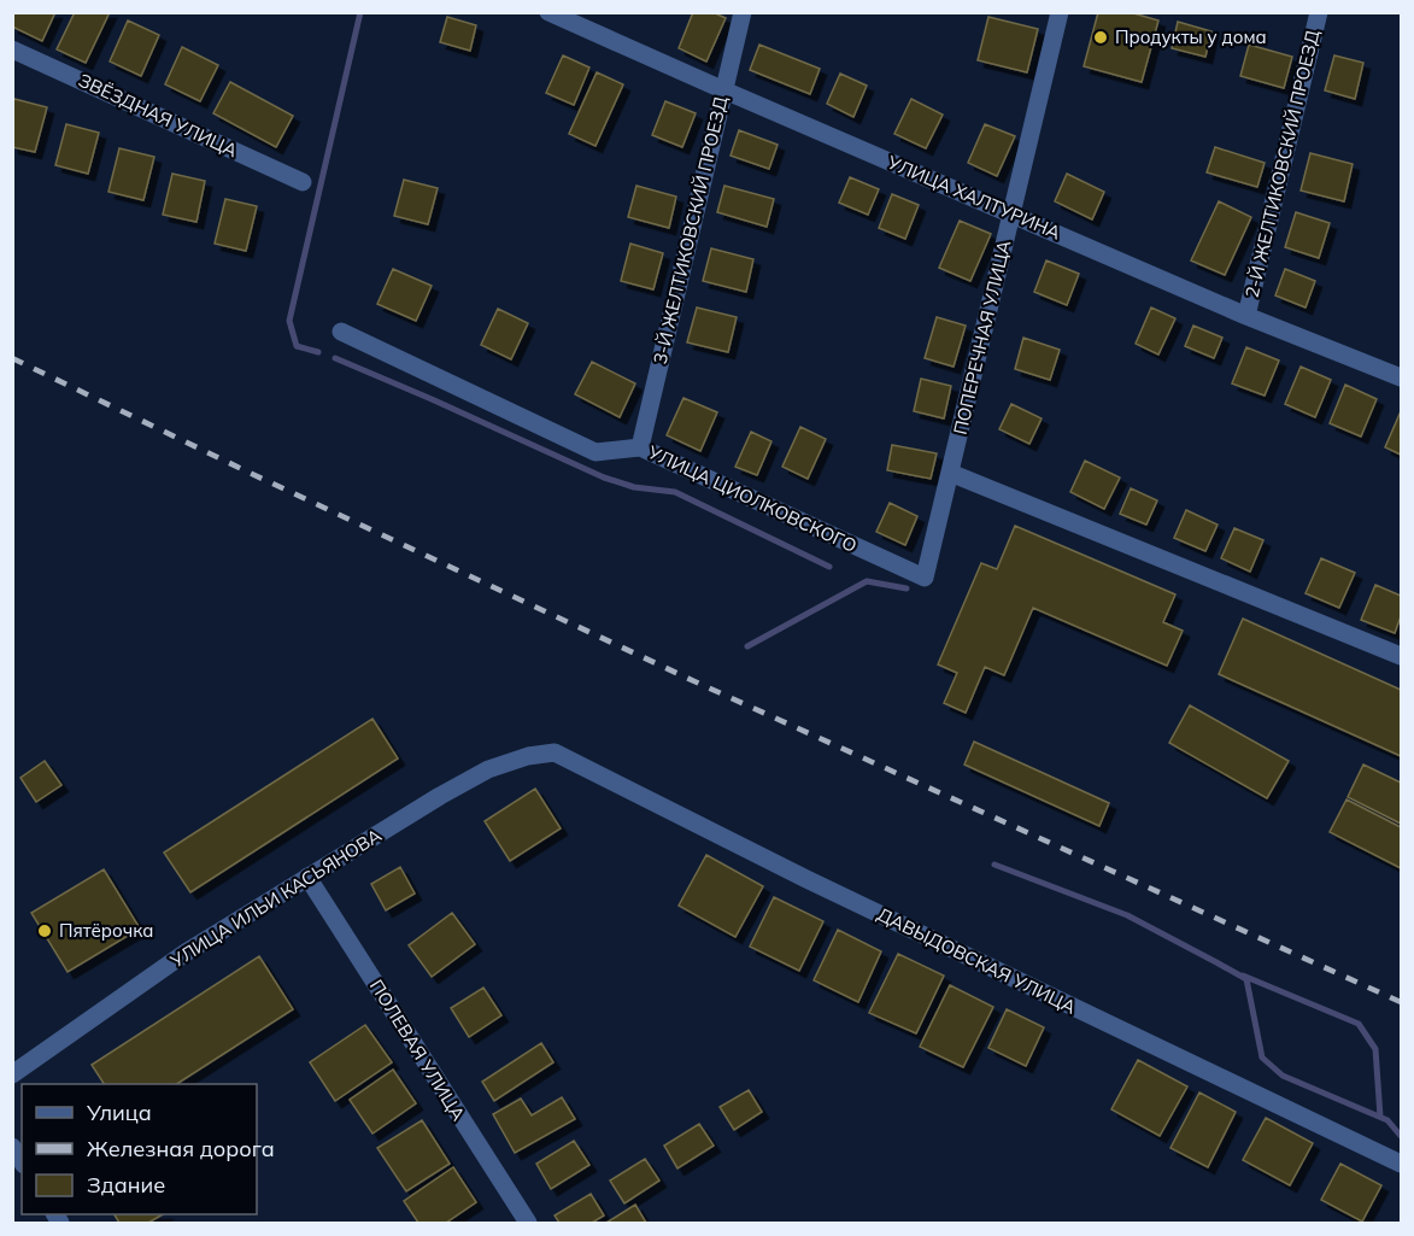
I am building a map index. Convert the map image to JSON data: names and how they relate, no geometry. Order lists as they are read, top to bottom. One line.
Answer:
{"streets":{"street":["ЗВЁЗДНАЯ УЛИЦА","2-Й ЖЕЛТИКОВСКИЙ ПРОЕЗД","УЛИЦА ХАЛТУРИНА","3-Й ЖЕЛТИКОВСКИЙ ПРОЕЗД","ПОПЕРЕЧНАЯ УЛИЦА","УЛИЦА ЦИОЛКОВСКОГО","УЛИЦА ИЛЬИ КАСЬЯНОВА","ДАВЫДОВСКАЯ УЛИЦА","ПОЛЕВАЯ УЛИЦА"]},"crossings":[["2-Й ЖЕЛТИКОВСКИЙ ПРОЕЗД","УЛИЦА ХАЛТУРИНА"],["УЛИЦА ХАЛТУРИНА","3-Й ЖЕЛТИКОВСКИЙ ПРОЕЗД"],["УЛИЦА ХАЛТУРИНА","ПОПЕРЕЧНАЯ УЛИЦА"],["3-Й ЖЕЛТИКОВСКИЙ ПРОЕЗД","УЛИЦА ЦИОЛКОВСКОГО"],["ПОПЕРЕЧНАЯ УЛИЦА","УЛИЦА ЦИОЛКОВСКОГО"],["УЛИЦА ИЛЬИ КАСЬЯНОВА","ДАВЫДОВСКАЯ УЛИЦА"],["УЛИЦА ИЛЬИ КАСЬЯНОВА","ПОЛЕВАЯ УЛИЦА"]],"places":["Продукты у дома","Пятёрочка"],"legend":["Улица","Железная дорога","Здание"]}
